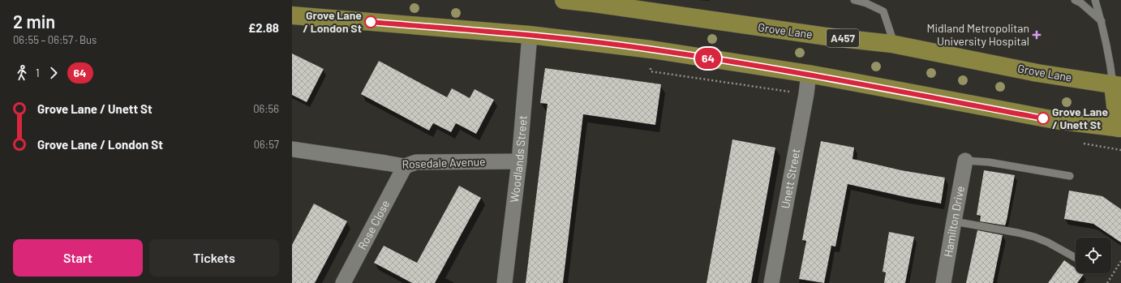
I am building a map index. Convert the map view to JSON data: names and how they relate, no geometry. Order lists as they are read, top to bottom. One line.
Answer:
{"streets":{"main road":["Grove Lane","A457"],"street":["Woodlands Street","Rosedale Avenue","Unett Street","Hamilton Drive","Rose Close"]},"crossings":[["Woodlands Street","Rosedale Avenue"],["Rosedale Avenue","Rose Close"]],"places":{"other":["Grove Lane / London St","Grove Lane / Unett St"],"health":["Midland Metropolitan University Hospital"]},"lines":["bus line 64"],"page":{"heading":["2 min","06:55 – 06:57 · Bus","£2.88"],"on_map":"64","legs":["1","64"],"list":[{"name":"Grove Lane / Unett St","value":"06:56"},{"name":"Grove Lane / London St","value":"06:57"}],"buttons":["Start","Tickets"]}}
